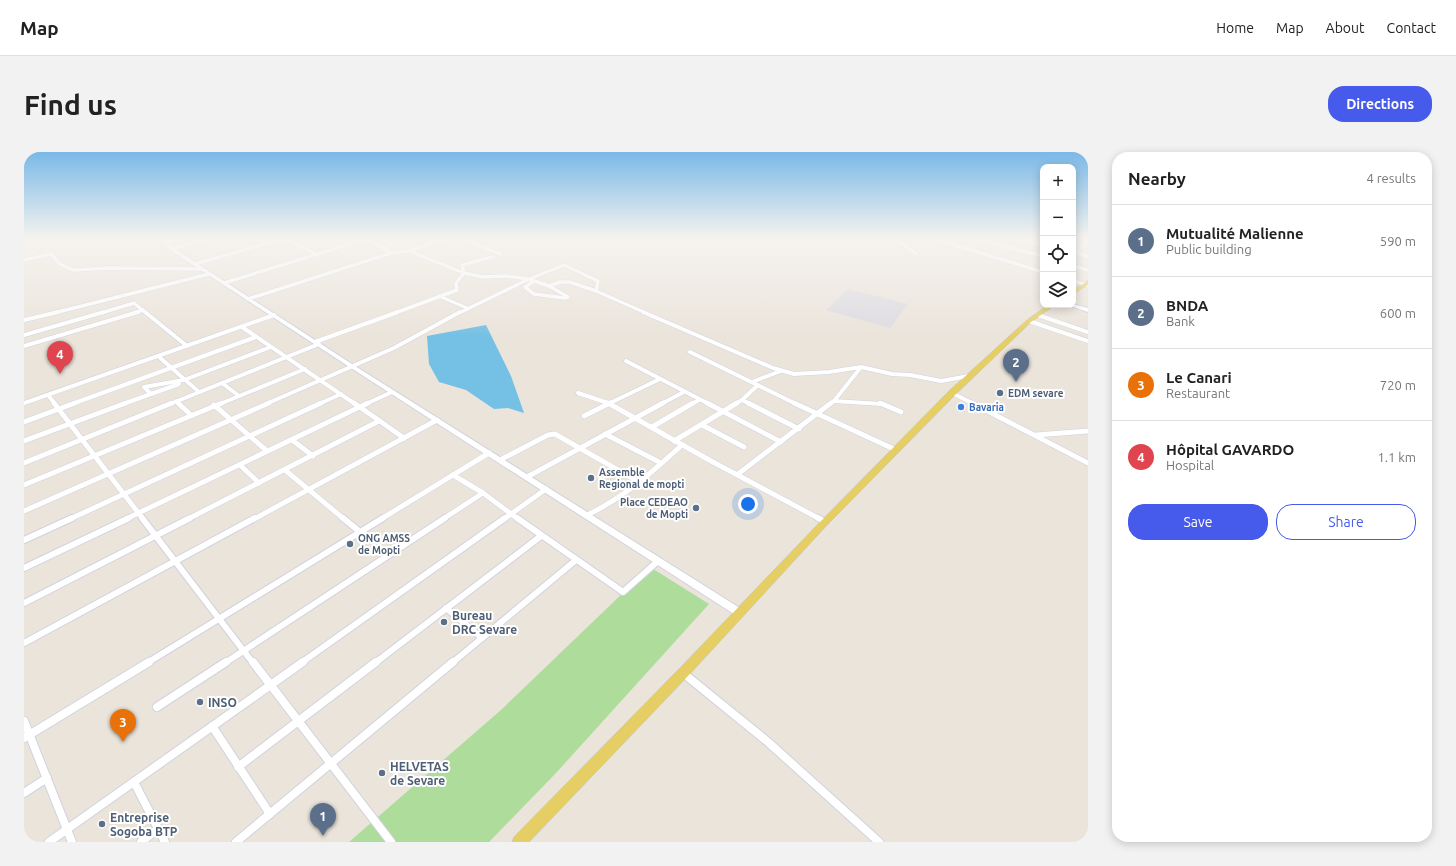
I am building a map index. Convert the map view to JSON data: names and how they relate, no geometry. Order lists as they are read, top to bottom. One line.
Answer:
{"places":["EDM sevare","Bavaria","Assemble Regional de mopti","Place CEDEAO de Mopti","ONG AMSS de Mopti","Bureau DRC Sevare","INSO","HELVETAS de Sevare","Entreprise Sogoba BTP"],"page":{"header":"Map","nav":["Home","Map","About","Contact"],"buttons":["Directions",["Save","Share"]],"title":"Find us","heading":["Nearby","4 results"],"map_buttons":["+","−"],"list":[{"mark":"1","name":"Mutualité Malienne","note":"Public building","value":"590 m"},{"mark":"2","name":"BNDA","note":"Bank","value":"600 m"},{"mark":"3","name":"Le Canari","note":"Restaurant","value":"720 m"},{"mark":"4","name":"Hôpital GAVARDO","note":"Hospital","value":"1.1 km"}],"pins":["4","2","3","1"]}}
